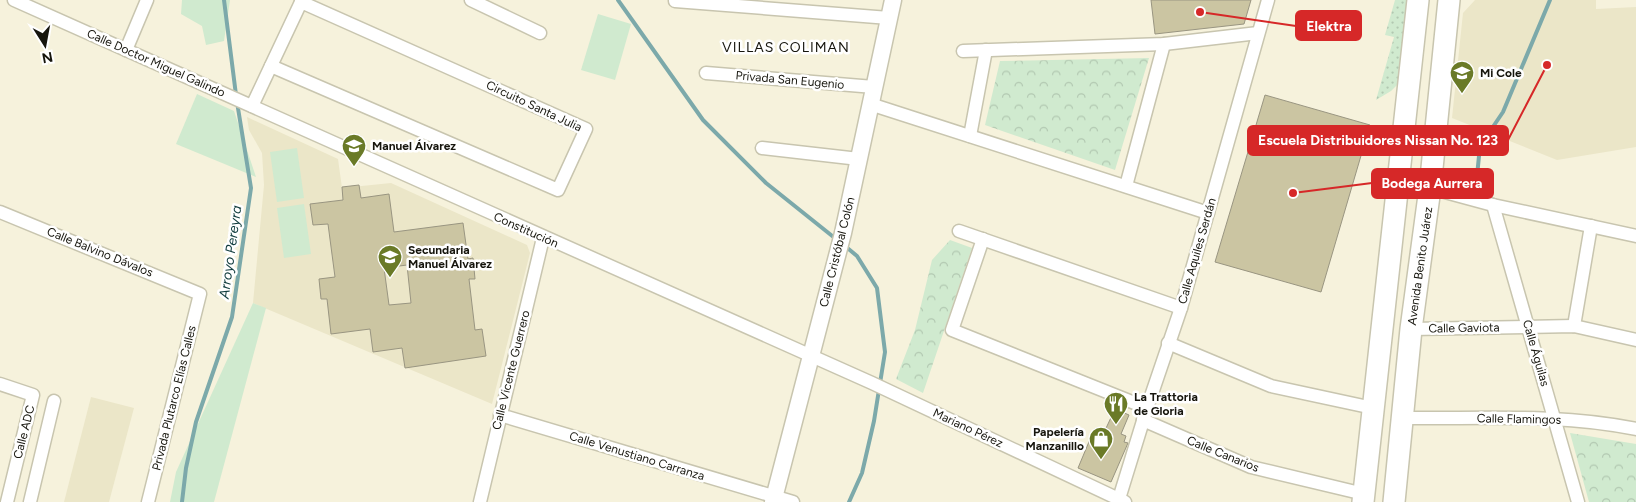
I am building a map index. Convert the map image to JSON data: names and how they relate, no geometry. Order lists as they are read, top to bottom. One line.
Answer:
{"streets":{"main road":["Avenida Benito Juárez"],"street":["Calle Doctor Miguel Galindo","Privada San Eugenio","Circuito Santa Julia","Constitución","Calle Aquiles Serdán","Calle Balvino Dávalos","Calle Cristóbal Colón","Calle Gaviota","Calle Águilas","Calle Vicente Guerrero","Privada Plutarco Elías Calles","Calle Flamingos","Mariano Pérez","Calle ADC","Calle Canarios","Calle Venustiano Carranza"]},"crossings":[["Calle Doctor Miguel Galindo","Constitución"],["Privada San Eugenio","Calle Cristóbal Colón"],["Constitución","Calle Cristóbal Colón"],["Constitución","Calle Vicente Guerrero"],["Constitución","Mariano Pérez"],["Calle Aquiles Serdán","Mariano Pérez"],["Calle Aquiles Serdán","Calle Canarios"],["Calle Balvino Dávalos","Privada Plutarco Elías Calles"],["Calle Cristóbal Colón","Mariano Pérez"],["Calle Cristóbal Colón","Calle Venustiano Carranza"],["Avenida Benito Juárez","Calle Gaviota"],["Avenida Benito Juárez","Calle Flamingos"],["Calle Gaviota","Calle Águilas"],["Calle Águilas","Calle Flamingos"],["Calle Vicente Guerrero","Calle Venustiano Carranza"]],"districts":["VILLAS COLIMAN"],"water":["Arroyo Pereyra"],"places":{"other":["Elektra","Escuela Distribuidores Nissan No. 123","Bodega Aurrera"],"school or university":["Mi Cole","Manuel Álvarez","Secundaria Manuel Álvarez"],"restaurant":["La Trattoria de Gloria"],"shop":["Papelería Manzanillo"]},"north":"bottom"}
